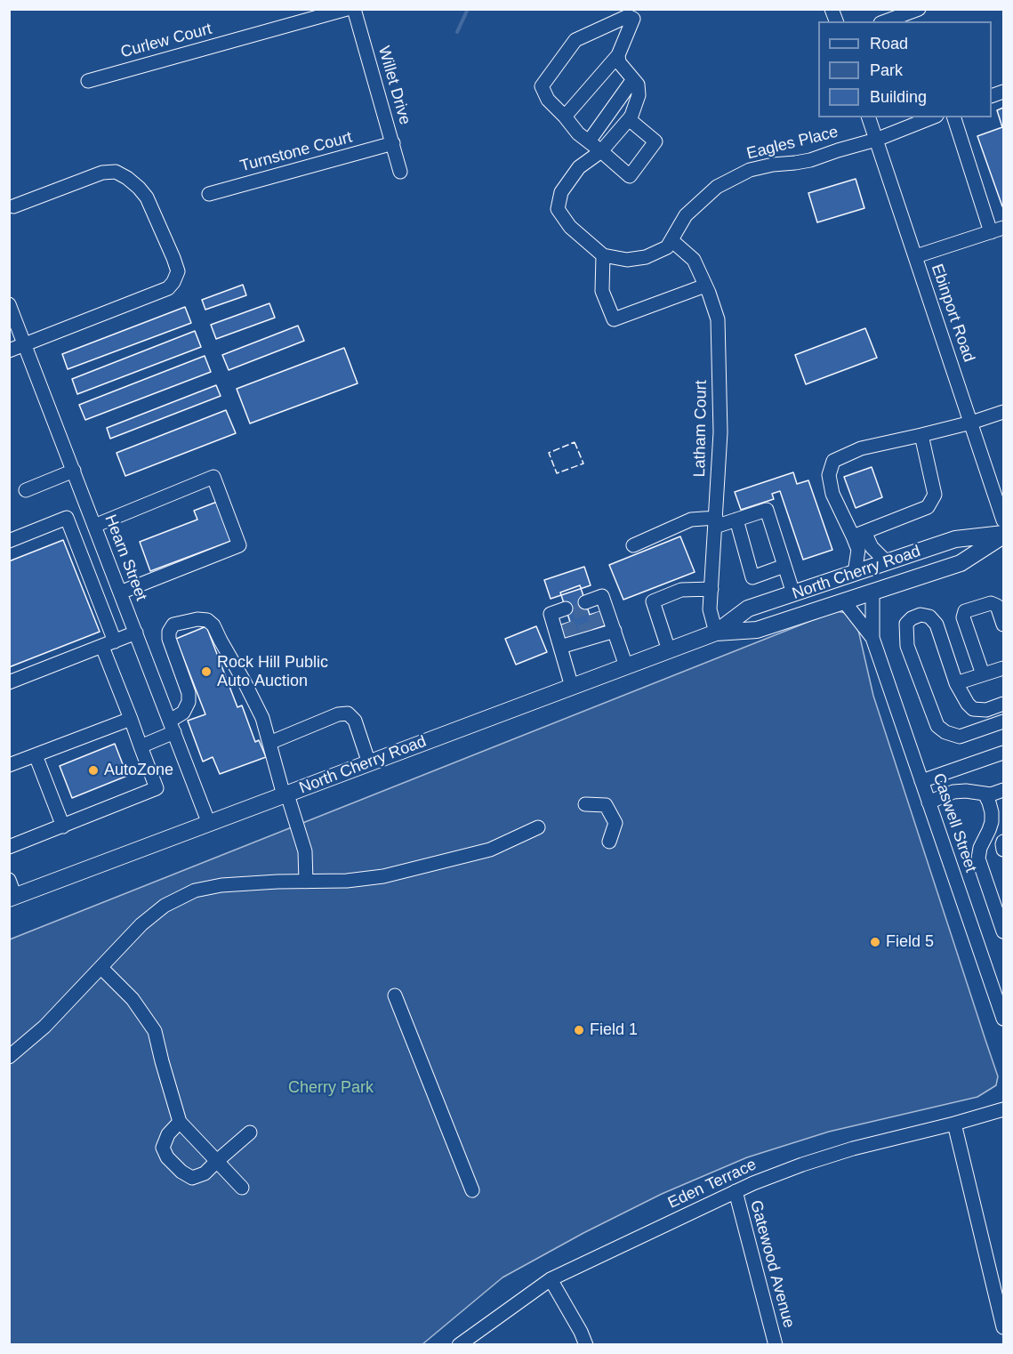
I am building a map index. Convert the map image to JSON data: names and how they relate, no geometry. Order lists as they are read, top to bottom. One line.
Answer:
{"streets":{"main road":["North Cherry Road"],"street":["Curlew Court","Willet Drive","Eagles Place","Turnstone Court","Ebinport Road","Latham Court","Hearn Street","Caswell Street","Eden Terrace","Gatewood Avenue"]},"crossings":[["Willet Drive","Turnstone Court"],["Eagles Place","Ebinport Road"],["Eagles Place","Latham Court"],["Latham Court","North Cherry Road"],["Hearn Street","North Cherry Road"],["North Cherry Road","Caswell Street"],["Eden Terrace","Gatewood Avenue"]],"parks":["Cherry Park"],"places":["Rock Hill Public Auto Auction","AutoZone","Field 5","Field 1"],"legend":["Road","Park","Building"]}
